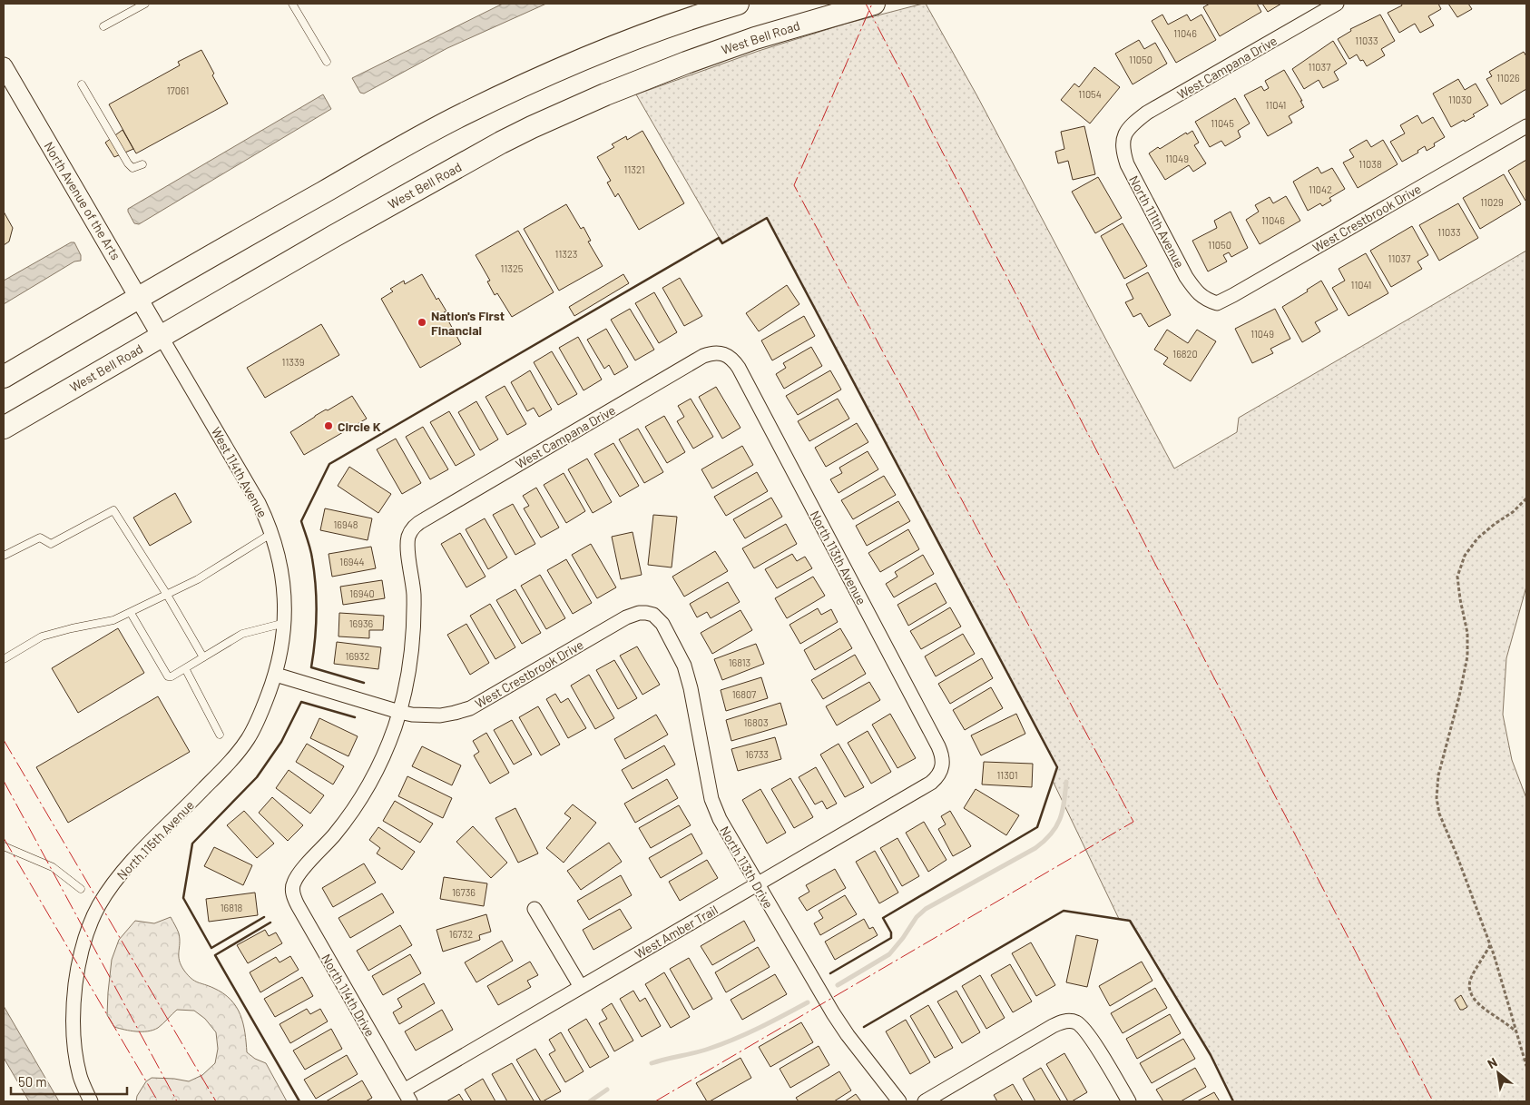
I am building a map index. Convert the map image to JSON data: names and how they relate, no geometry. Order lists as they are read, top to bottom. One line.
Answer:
{"streets":{"main road":["West Bell Road"],"street":["West Campana Drive","North Avenue of the Arts","West Crestbrook Drive","North 111th Avenue","West 114th Avenue","North 113th Avenue","North 115th Avenue","North 113th Drive","West Amber Trail","North 114th Drive"]},"crossings":[["West Bell Road","North Avenue of the Arts"],["West Bell Road","West 114th Avenue"],["West Campana Drive","West Crestbrook Drive"],["West Campana Drive","North 111th Avenue"],["West Campana Drive","North 113th Avenue"],["West Campana Drive","North 114th Drive"],["North Avenue of the Arts","West 114th Avenue"],["West Crestbrook Drive","North 111th Avenue"],["West Crestbrook Drive","West 114th Avenue"],["West Crestbrook Drive","North 115th Avenue"],["West Crestbrook Drive","North 113th Drive"],["West Crestbrook Drive","North 114th Drive"],["West 114th Avenue","North 115th Avenue"],["North 113th Avenue","West Amber Trail"],["North 113th Drive","West Amber Trail"],["West Amber Trail","North 114th Drive"]],"places":["Nation's First Financial","Circle K"],"house_numbers":["11046","11033","11050","11037","11026","17061","11054","11030","11041","11045","11049","11038","11321","11042","11029","11046","11033","11050","11323","11037","11325","11041","11049","16820","11339","16948","16944","16940","16936","16932","16813","16807","16803","16733","11301","16736","16818","16732"],"scale_bar":"50 m","north":"top left"}
